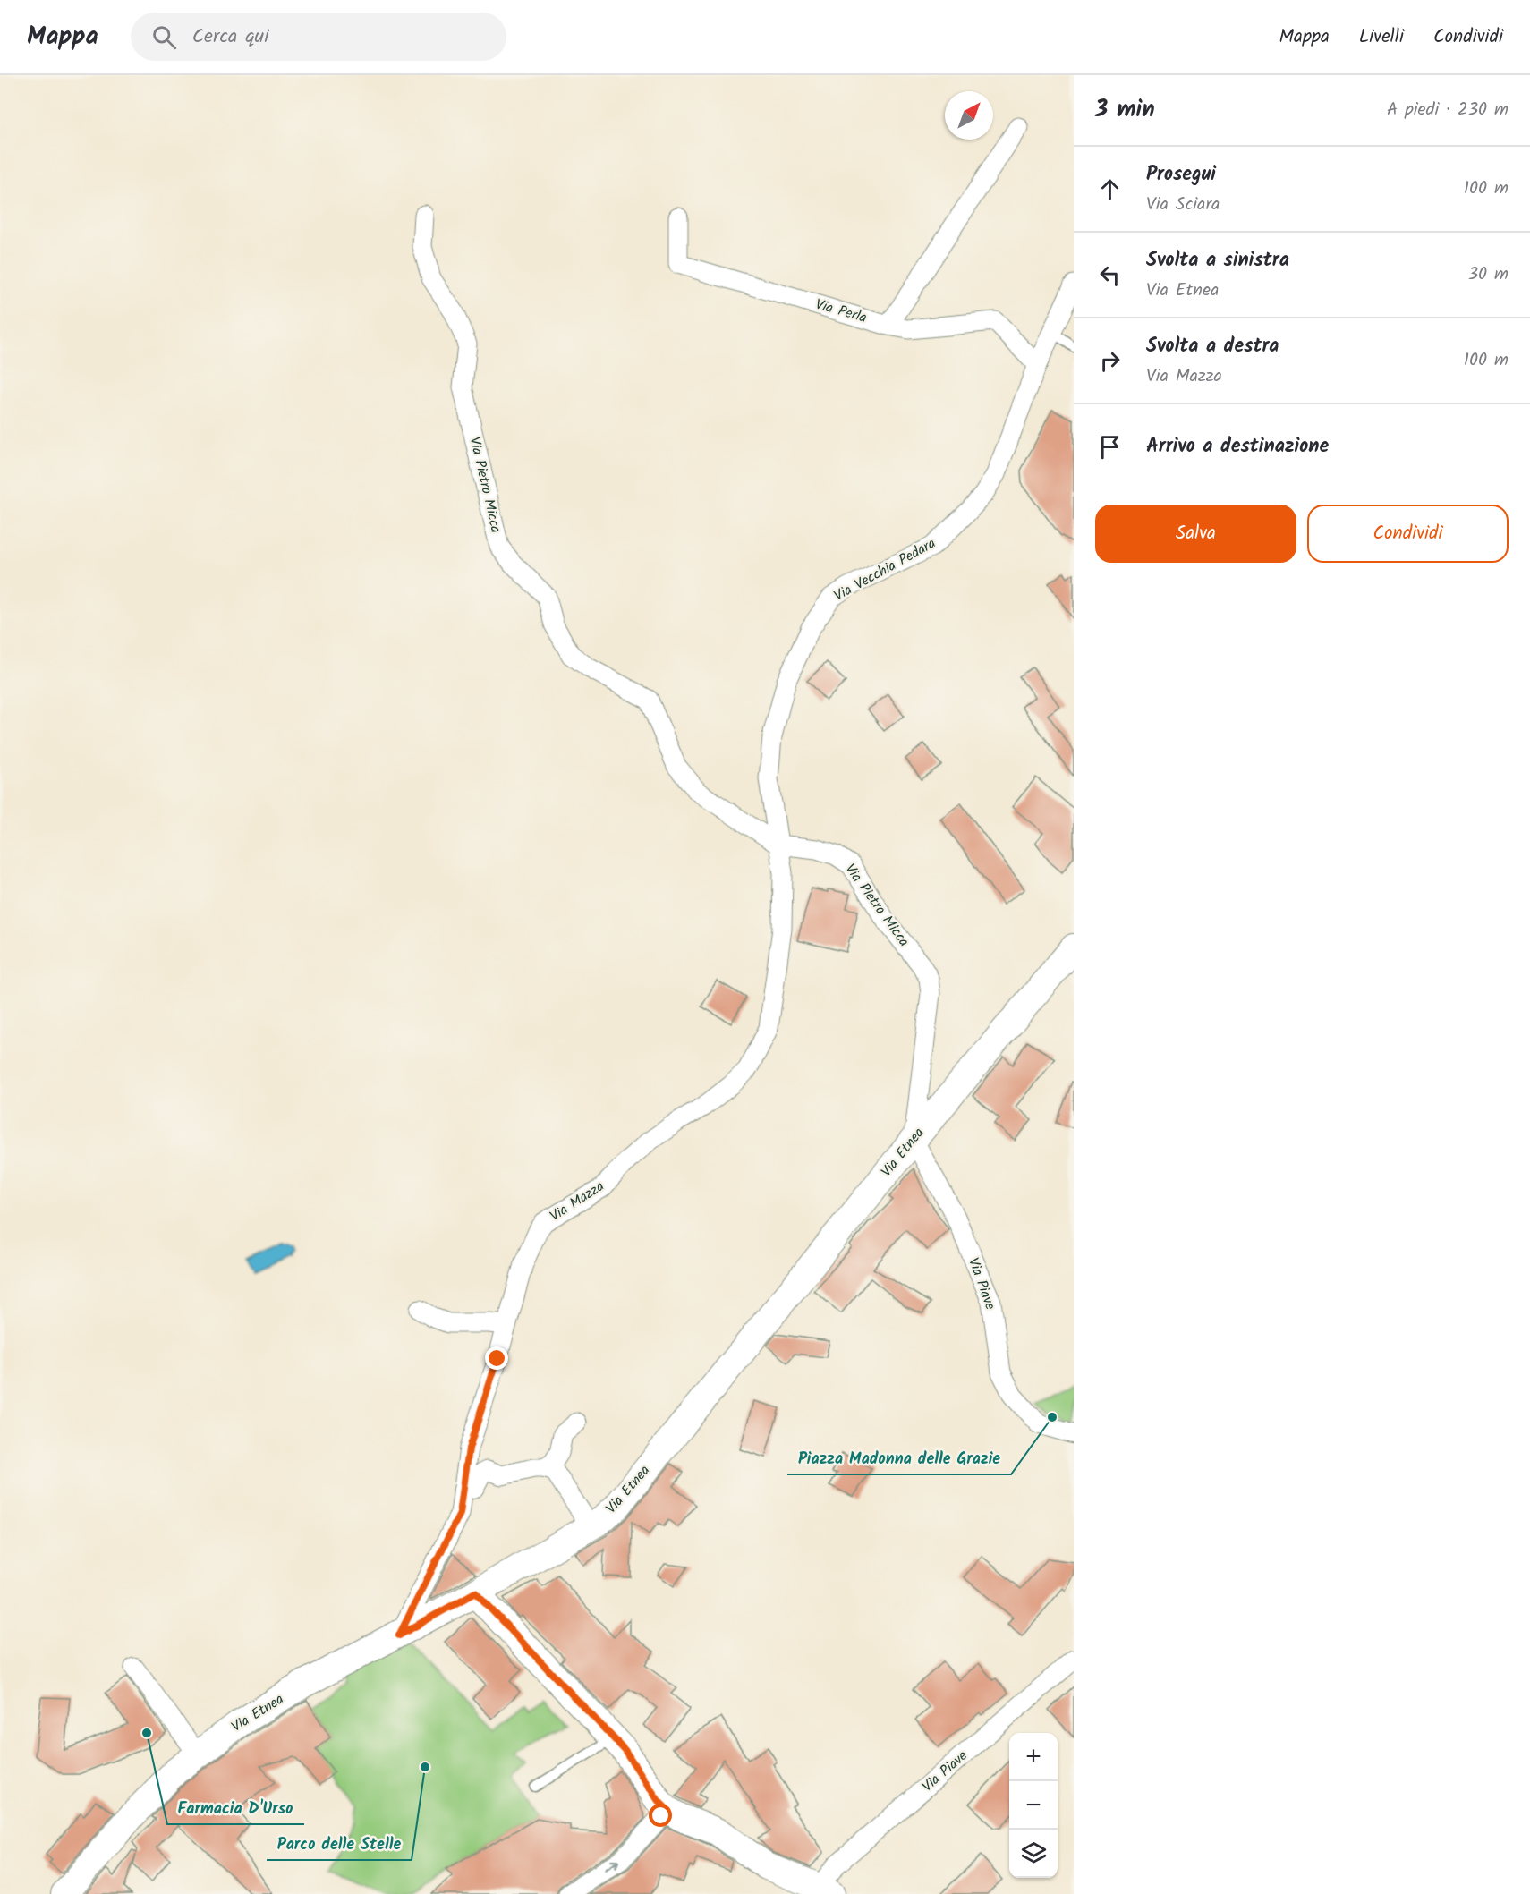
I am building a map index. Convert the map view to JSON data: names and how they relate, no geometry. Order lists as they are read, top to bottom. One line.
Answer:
{"streets":{"main road":["Via Etnea"],"street":["Via Perla","Via Pietro Micca","Via Vecchia Pedara","Via Mazza","Via Piave"]},"crossings":[["Via Perla","Via Vecchia Pedara"],["Via Pietro Micca","Via Vecchia Pedara"],["Via Pietro Micca","Via Etnea"],["Via Pietro Micca","Via Mazza"],["Via Pietro Micca","Via Piave"],["Via Vecchia Pedara","Via Mazza"],["Via Etnea","Via Mazza"],["Via Etnea","Via Piave"]],"places":["Piazza Madonna delle Grazie","Farmacia D'Urso","Parco delle Stelle"],"north":"top right","page":{"header":"Mappa","search":"Cerca qui","nav":["Mappa","Livelli","Condividi"],"heading":["3 min","A piedi · 230 m"],"list":[["Prosegui","Via Sciara","100 m"],["Svolta a sinistra","Via Etnea","30 m"],["Svolta a destra","Via Mazza","100 m"],"Arrivo a destinazione"],"buttons":["Salva","Condividi"],"map_buttons":["+","−"]}}
